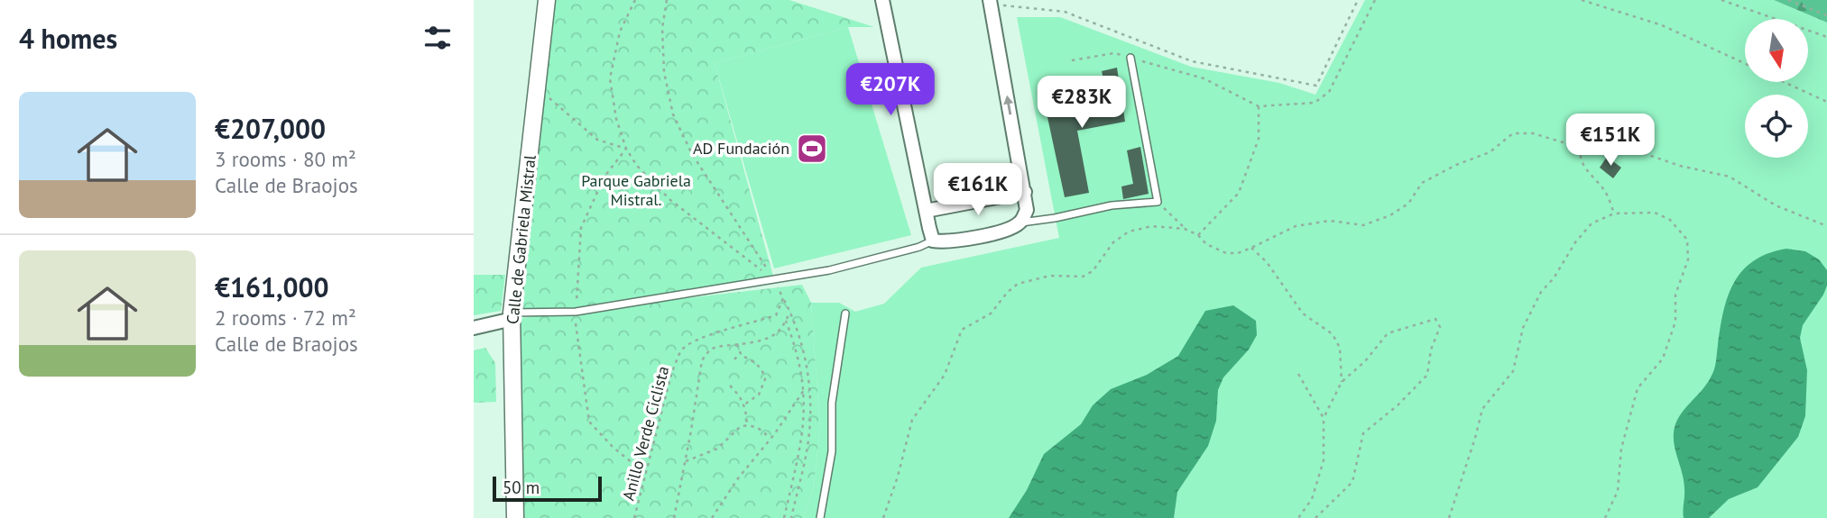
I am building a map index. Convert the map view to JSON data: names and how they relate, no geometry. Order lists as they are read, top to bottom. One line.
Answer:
{"streets":{"street":["Calle de Gabriela Mistral"],"path":["Anillo Verde Ciclista"]},"parks":["Parque Gabriela Mistral."],"places":{"sports":["AD Fundación"]},"scale_bar":"50 m","north":"bottom","page":{"heading":"4 homes","price":["€207K","€283K","€151K","€161K"],"list":[{"name":"€207,000","note":"3 rooms · 80 m² · Calle de Braojos"},{"name":"€161,000","note":"2 rooms · 72 m² · Calle de Braojos"}],"scale":"50 m"}}
